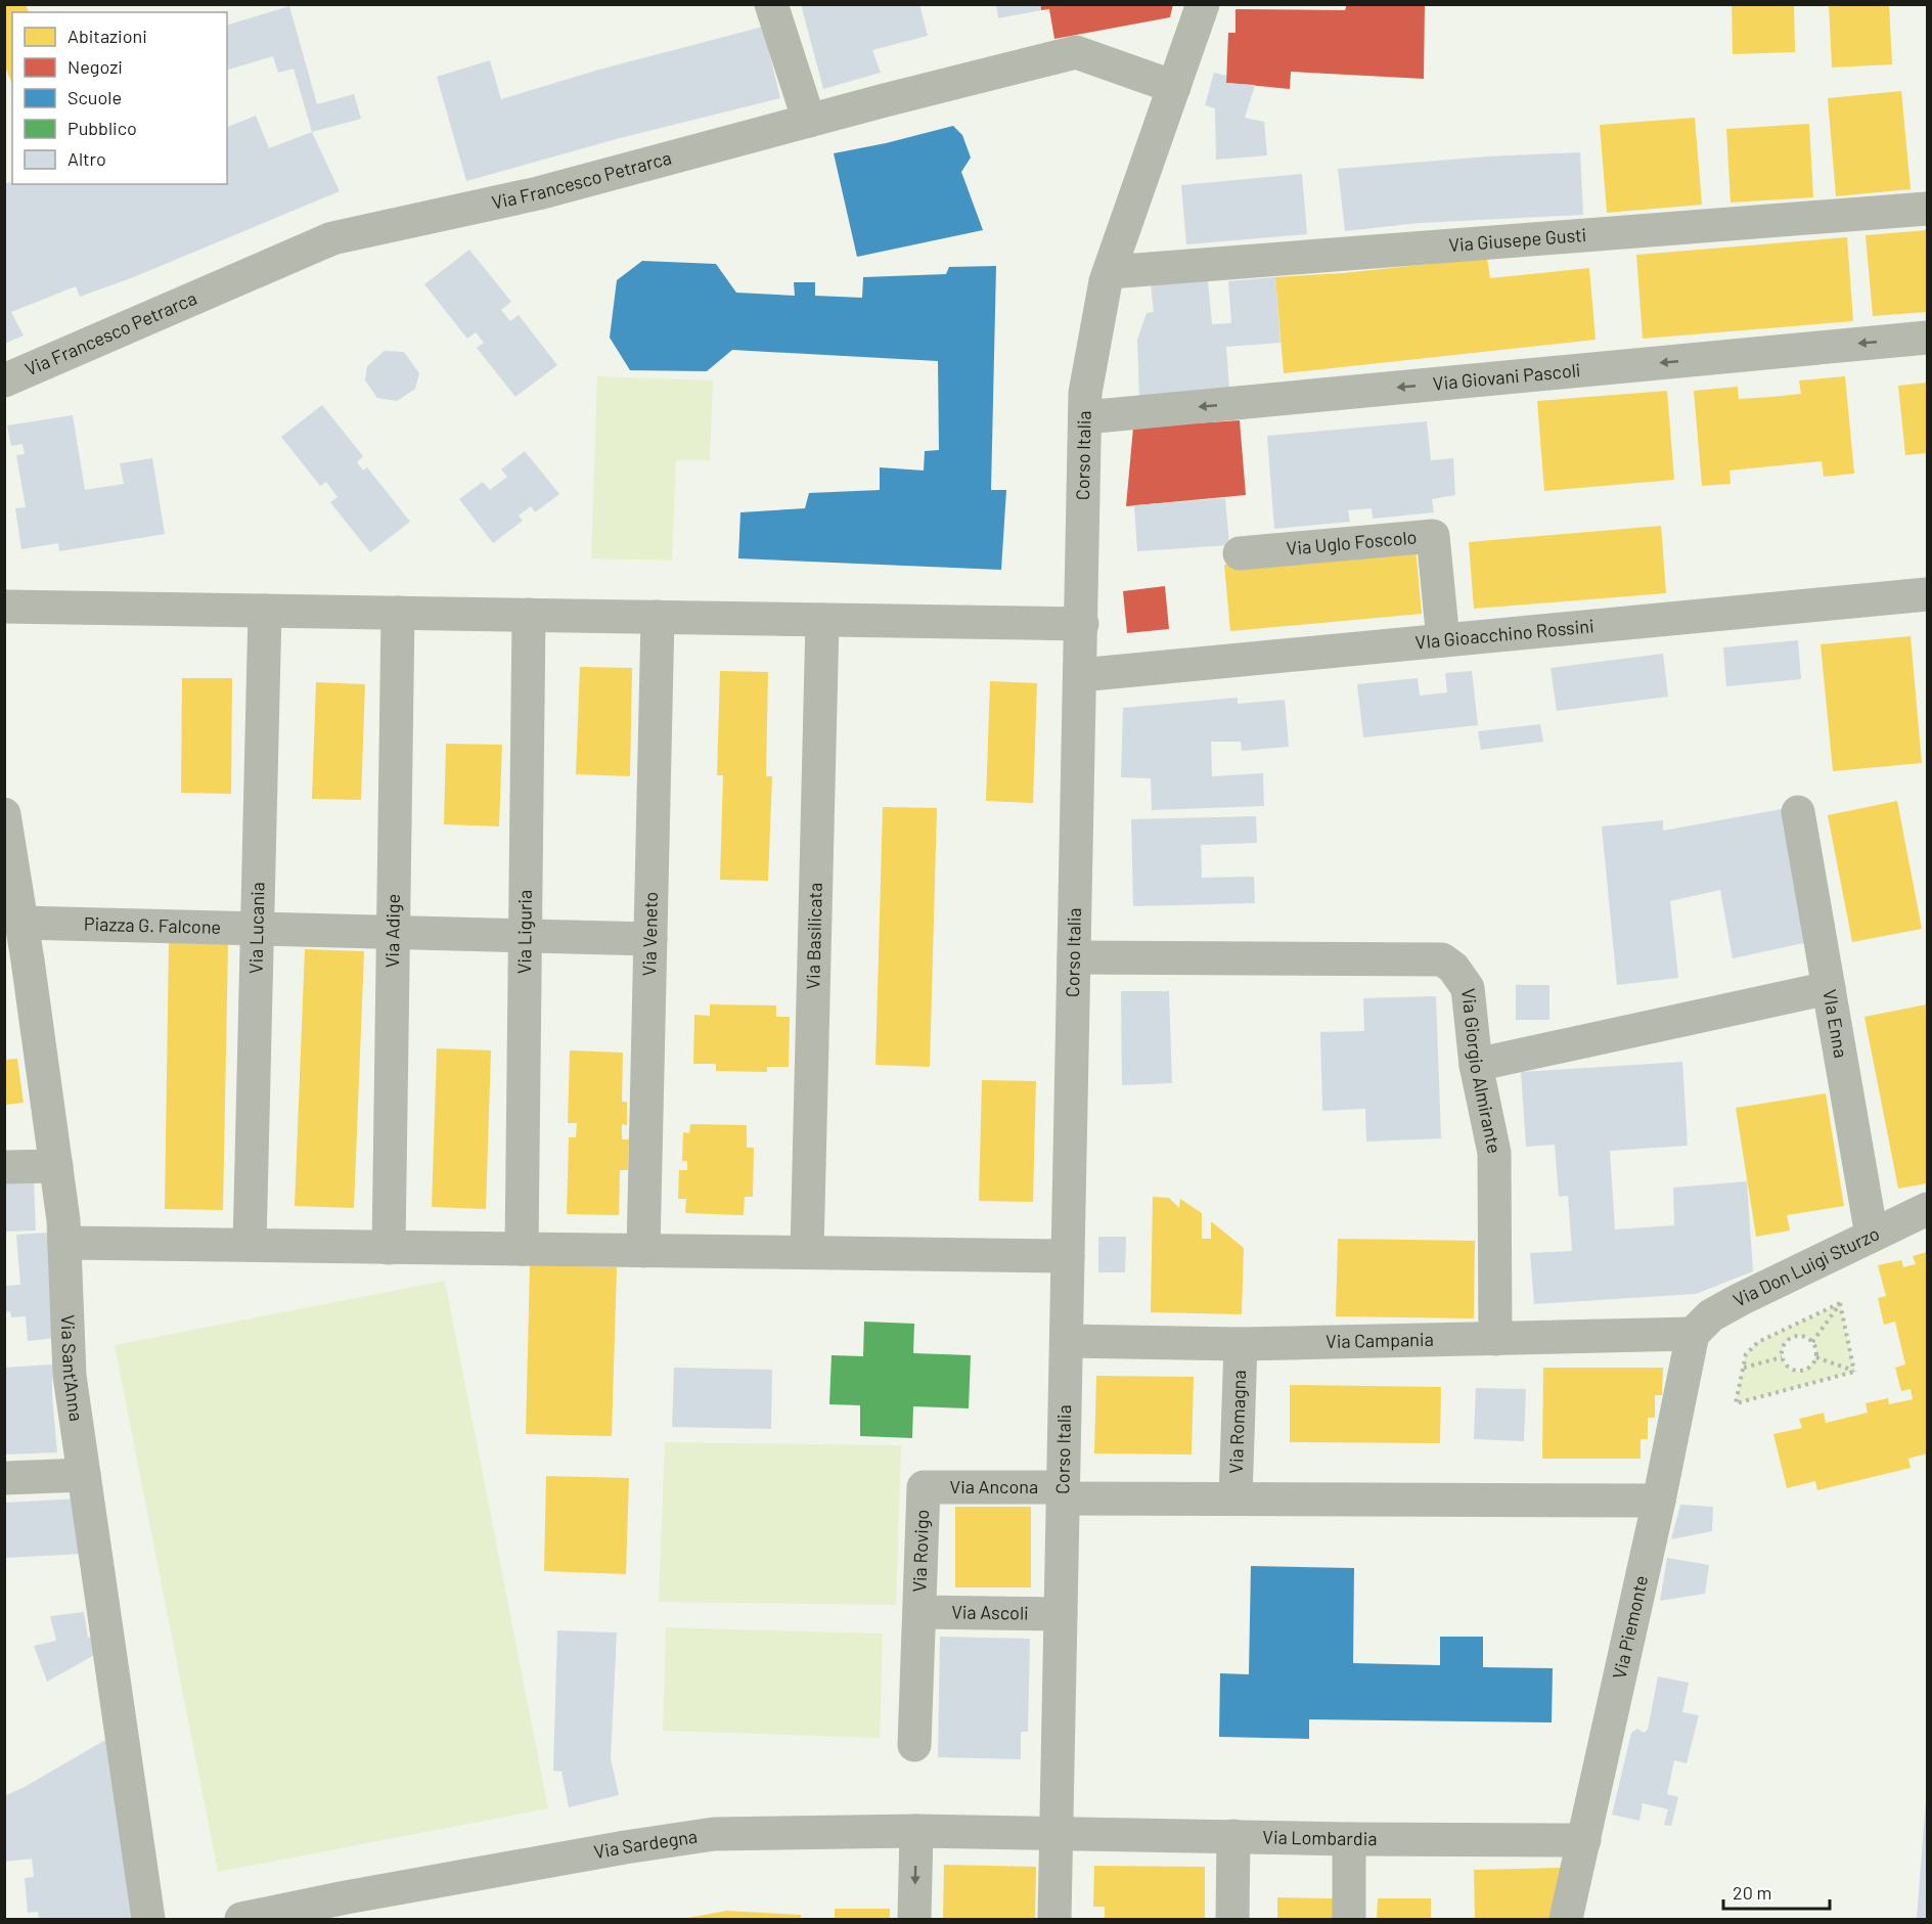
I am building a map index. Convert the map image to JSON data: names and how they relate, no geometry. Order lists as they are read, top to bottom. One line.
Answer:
{"streets":{"street":["Via Francesco Petrarca","Via Giusepe Gusti","Via Giovani Pascoli","Corso Italia","Via Uglo Foscolo","VIa Gioacchino Rossini","Piazza G. Falcone","Via Lucania","Via Adige","Via Liguria","Via Veneto","Via Basilicata","VIa Enna","Via Giorgio Almirante","Via Don Luigi Sturzo","Via Campania","Via Sant'Anna","Via Romagna","Via Ancona","Via Rovigo","Via Ascoli","Via Piemonte","Via Lombardia","Via Sardegna"]},"crossings":[["Via Francesco Petrarca","Corso Italia"],["Via Giusepe Gusti","Corso Italia"],["Via Giovani Pascoli","Corso Italia"],["Corso Italia","VIa Gioacchino Rossini"],["Corso Italia","Via Giorgio Almirante"],["Corso Italia","Via Campania"],["Corso Italia","Via Ancona"],["Corso Italia","Via Ascoli"],["Corso Italia","Via Lombardia"],["Corso Italia","Via Sardegna"],["Via Uglo Foscolo","VIa Gioacchino Rossini"],["Piazza G. Falcone","Via Lucania"],["Piazza G. Falcone","Via Adige"],["Piazza G. Falcone","Via Liguria"],["Piazza G. Falcone","Via Veneto"],["Piazza G. Falcone","Via Sant'Anna"],["VIa Enna","Via Don Luigi Sturzo"],["Via Giorgio Almirante","Via Campania"],["Via Don Luigi Sturzo","Via Campania"],["Via Don Luigi Sturzo","Via Piemonte"],["Via Campania","Via Romagna"],["Via Campania","Via Piemonte"],["Via Romagna","Via Ancona"],["Via Ancona","Via Rovigo"],["Via Ancona","Via Piemonte"],["Via Rovigo","Via Ascoli"],["Via Piemonte","Via Lombardia"],["Via Lombardia","Via Sardegna"]],"one_way":["Via Giovani Pascoli"],"legend":["Abitazioni","Negozi","Scuole","Pubblico","Altro"],"scale_bar":"20 m"}
